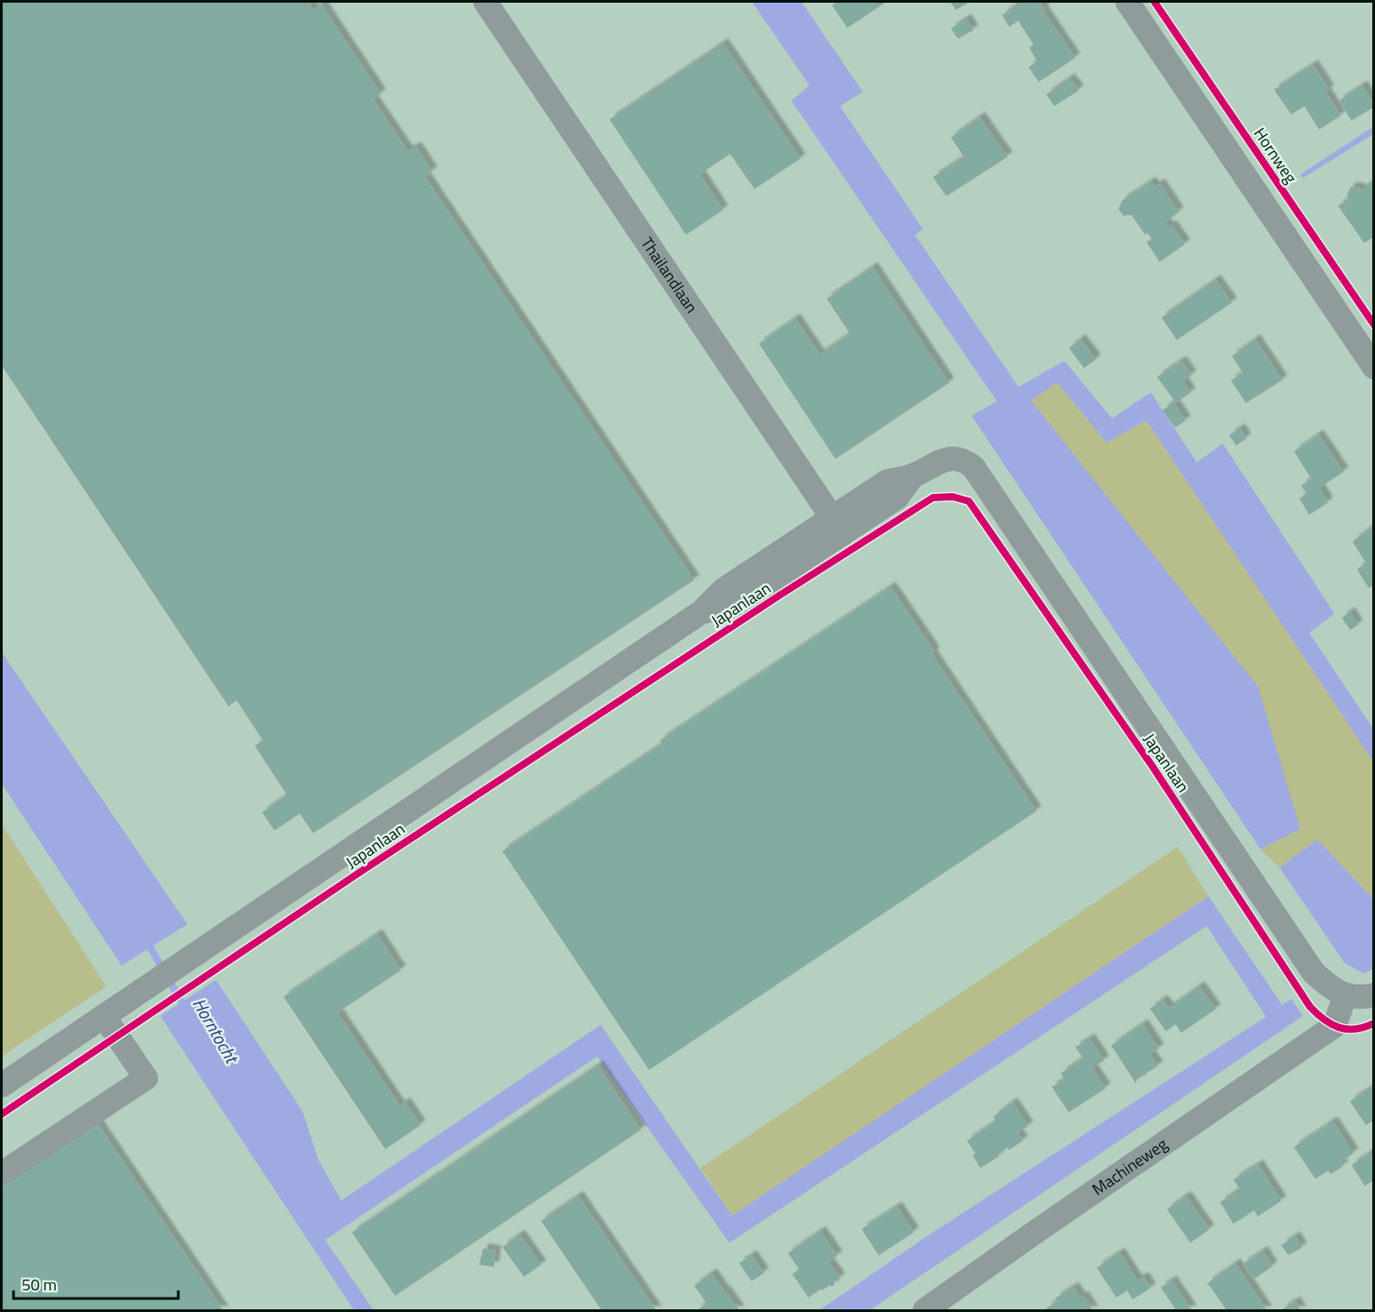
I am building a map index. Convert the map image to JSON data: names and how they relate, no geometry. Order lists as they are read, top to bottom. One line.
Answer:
{"streets":{"street":["Thailandlaan","Japanlaan","Machineweg"],"cycle path":["Hornweg"]},"crossings":[["Thailandlaan","Japanlaan"],["Japanlaan","Machineweg"]],"water":["Horntocht"],"scale_bar":"50 m"}
